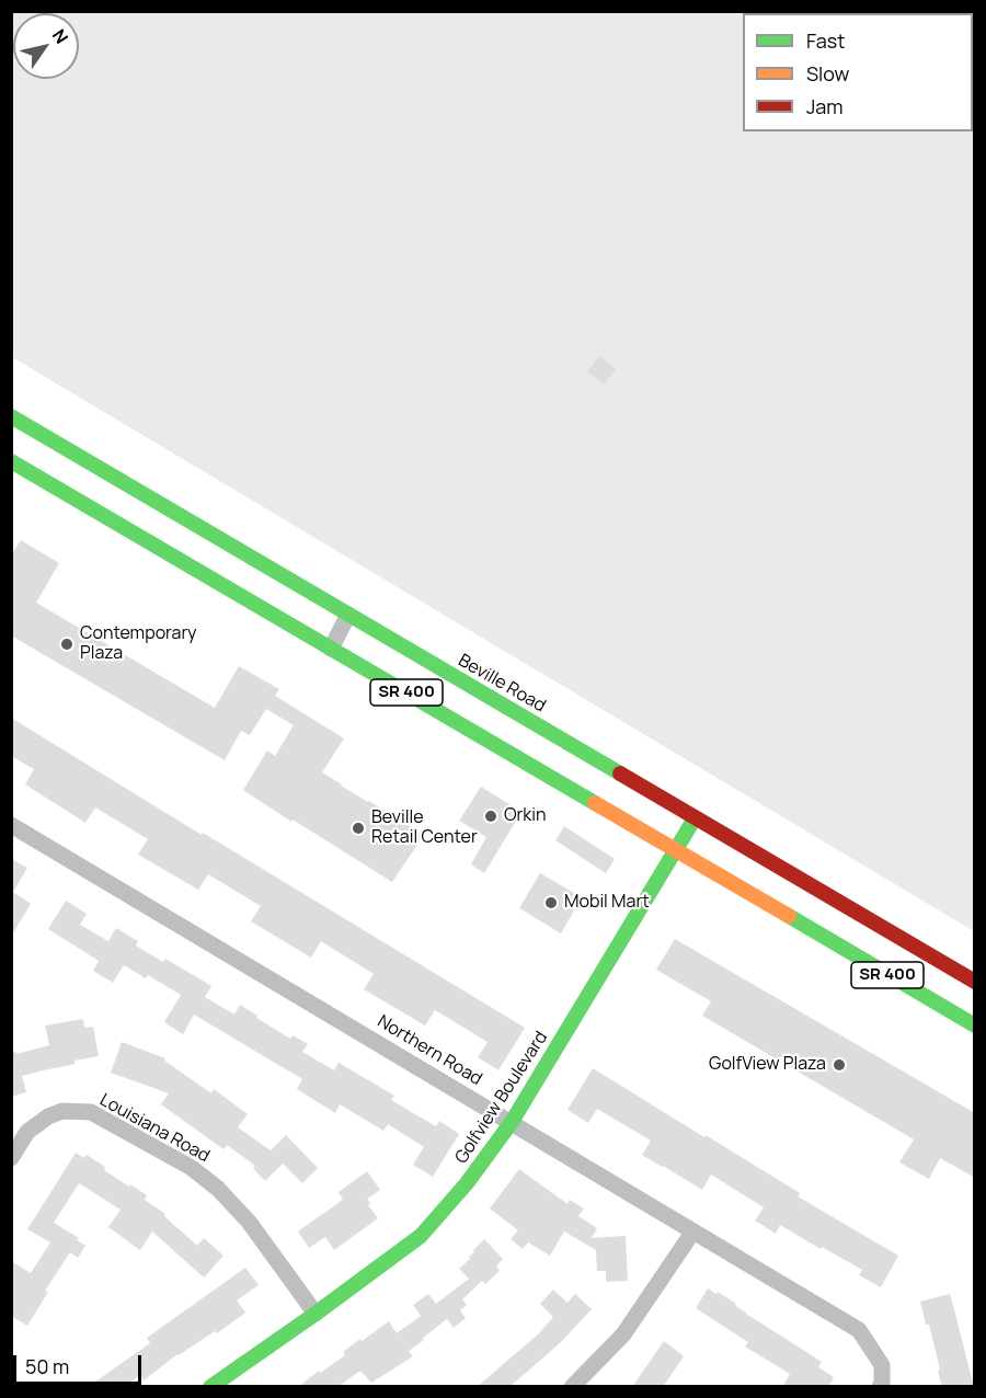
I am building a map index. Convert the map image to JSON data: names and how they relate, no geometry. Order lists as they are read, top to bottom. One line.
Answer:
{"streets":{"main road":["Beville Road","SR 400","Golfview Boulevard"],"street":["Northern Road","Louisiana Road"]},"crossings":[["Beville Road","Golfview Boulevard"],["SR 400","Golfview Boulevard"],["Northern Road","Golfview Boulevard"],["Golfview Boulevard","Louisiana Road"]],"places":["Contemporary Plaza","Orkin","Beville Retail Center","Mobil Mart","GolfView Plaza"],"legend":["Fast","Slow","Jam"],"scale_bar":"50 m","north":"top right"}
